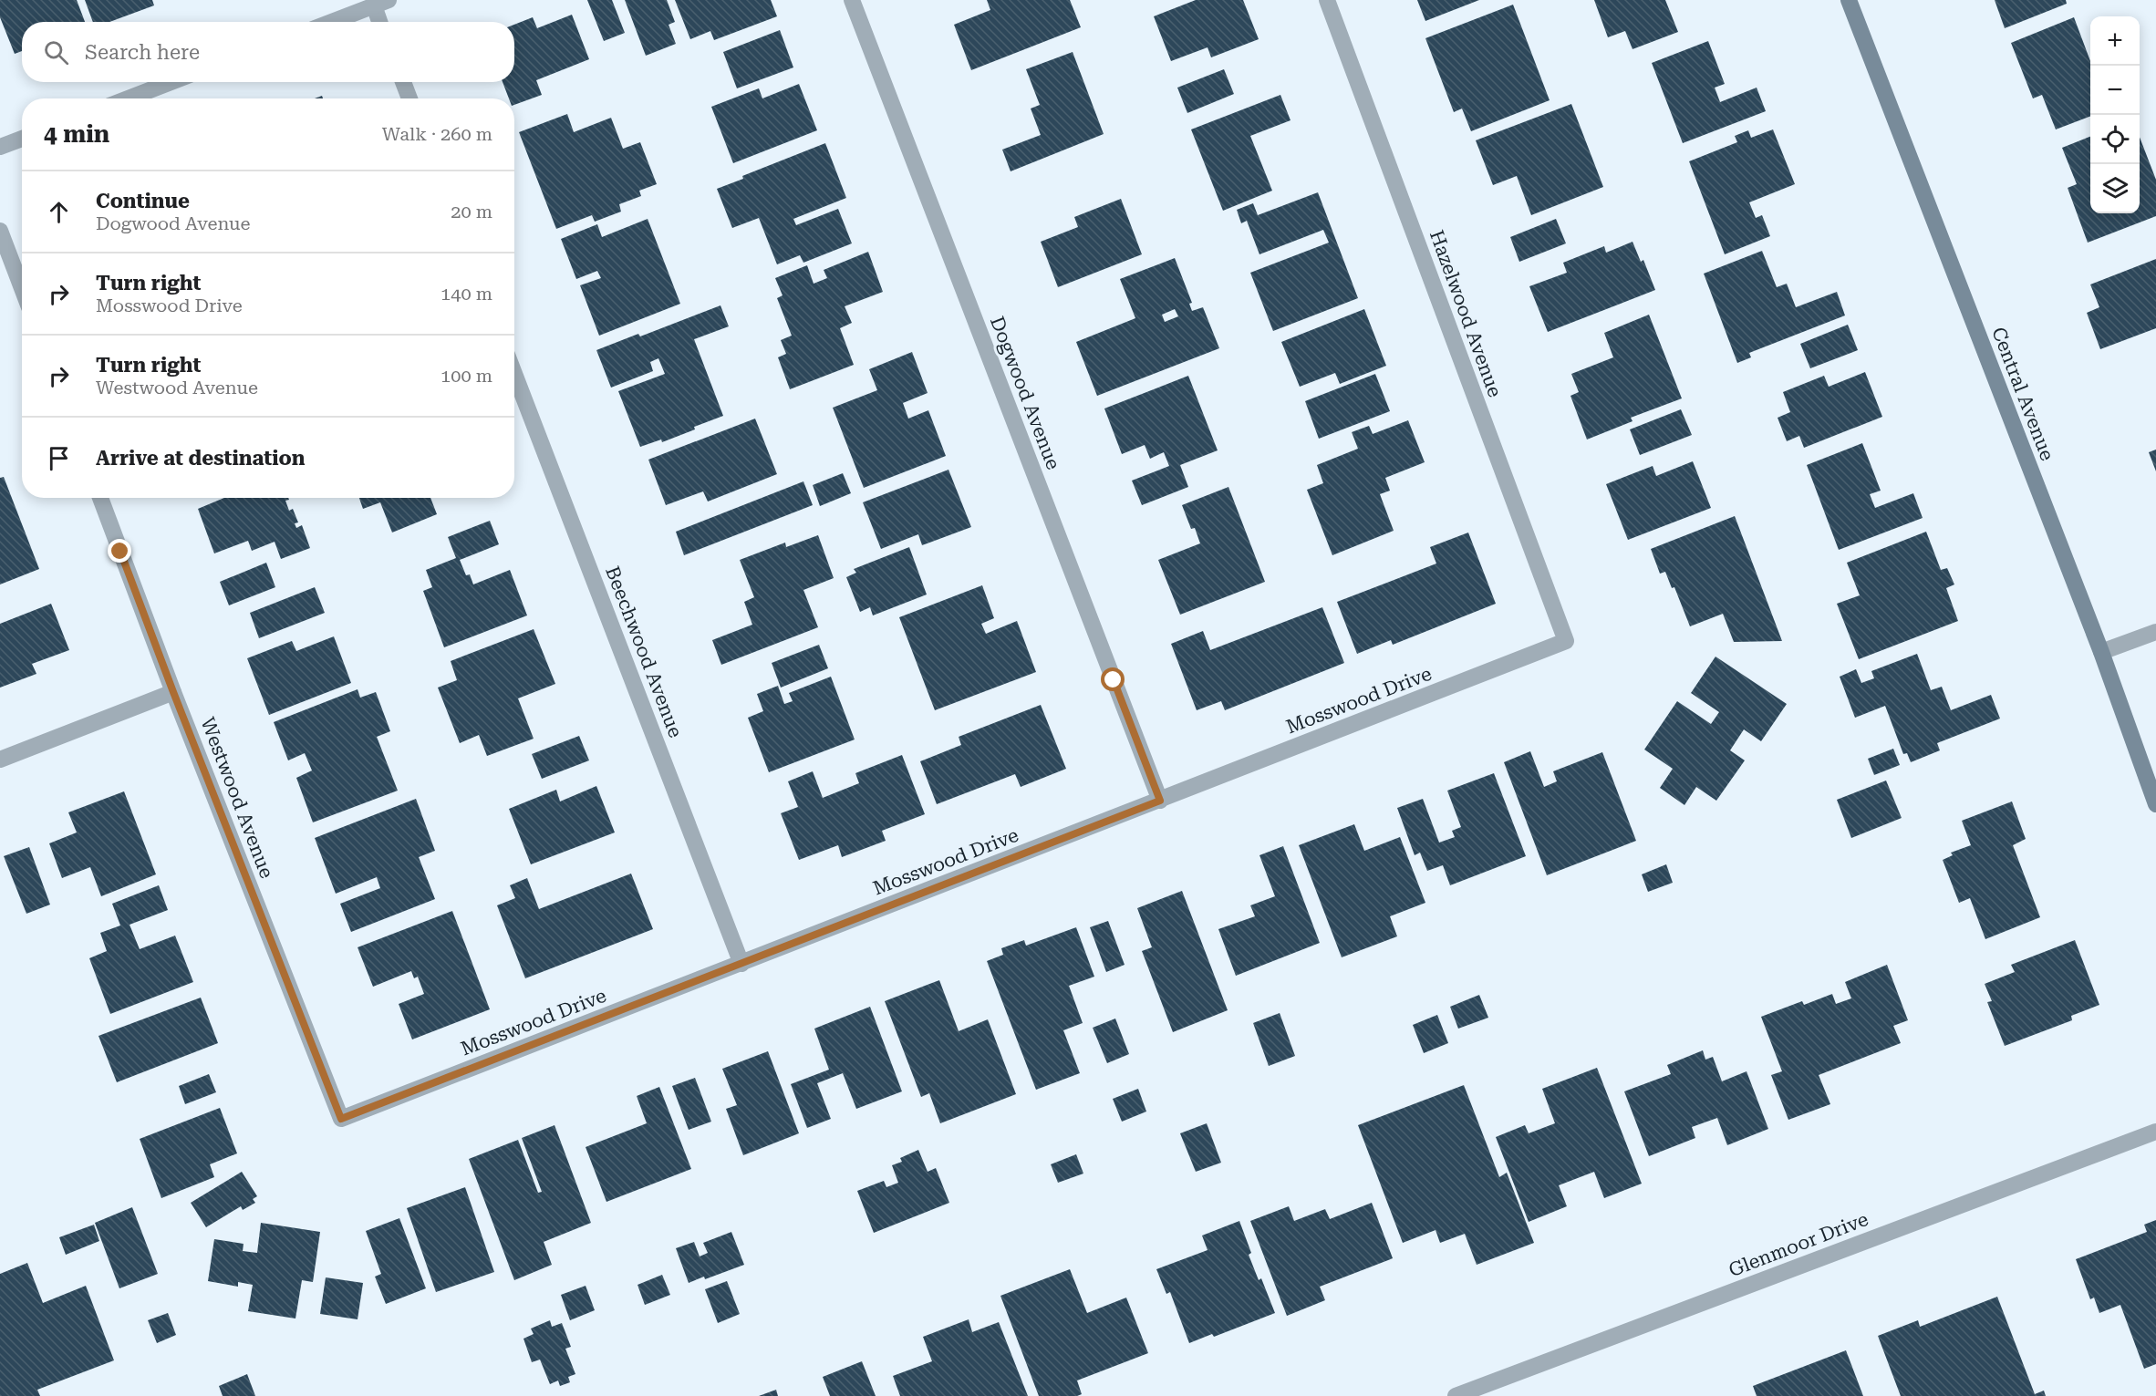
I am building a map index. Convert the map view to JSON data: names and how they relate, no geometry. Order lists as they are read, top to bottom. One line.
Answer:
{"streets":{"main road":["Central Avenue"],"street":["Hazelwood Avenue","Dogwood Avenue","Beechwood Avenue","Mosswood Drive","Westwood Avenue","Glenmoor Drive"]},"crossings":[["Hazelwood Avenue","Mosswood Drive"],["Dogwood Avenue","Mosswood Drive"],["Beechwood Avenue","Mosswood Drive"],["Mosswood Drive","Westwood Avenue"]],"page":{"map_buttons":["+","−"],"search":"Search here","heading":["4 min","Walk · 260 m"],"list":[["Continue","Dogwood Avenue","20 m"],["Turn right","Mosswood Drive","140 m"],["Turn right","Westwood Avenue","100 m"],"Arrive at destination"]}}
